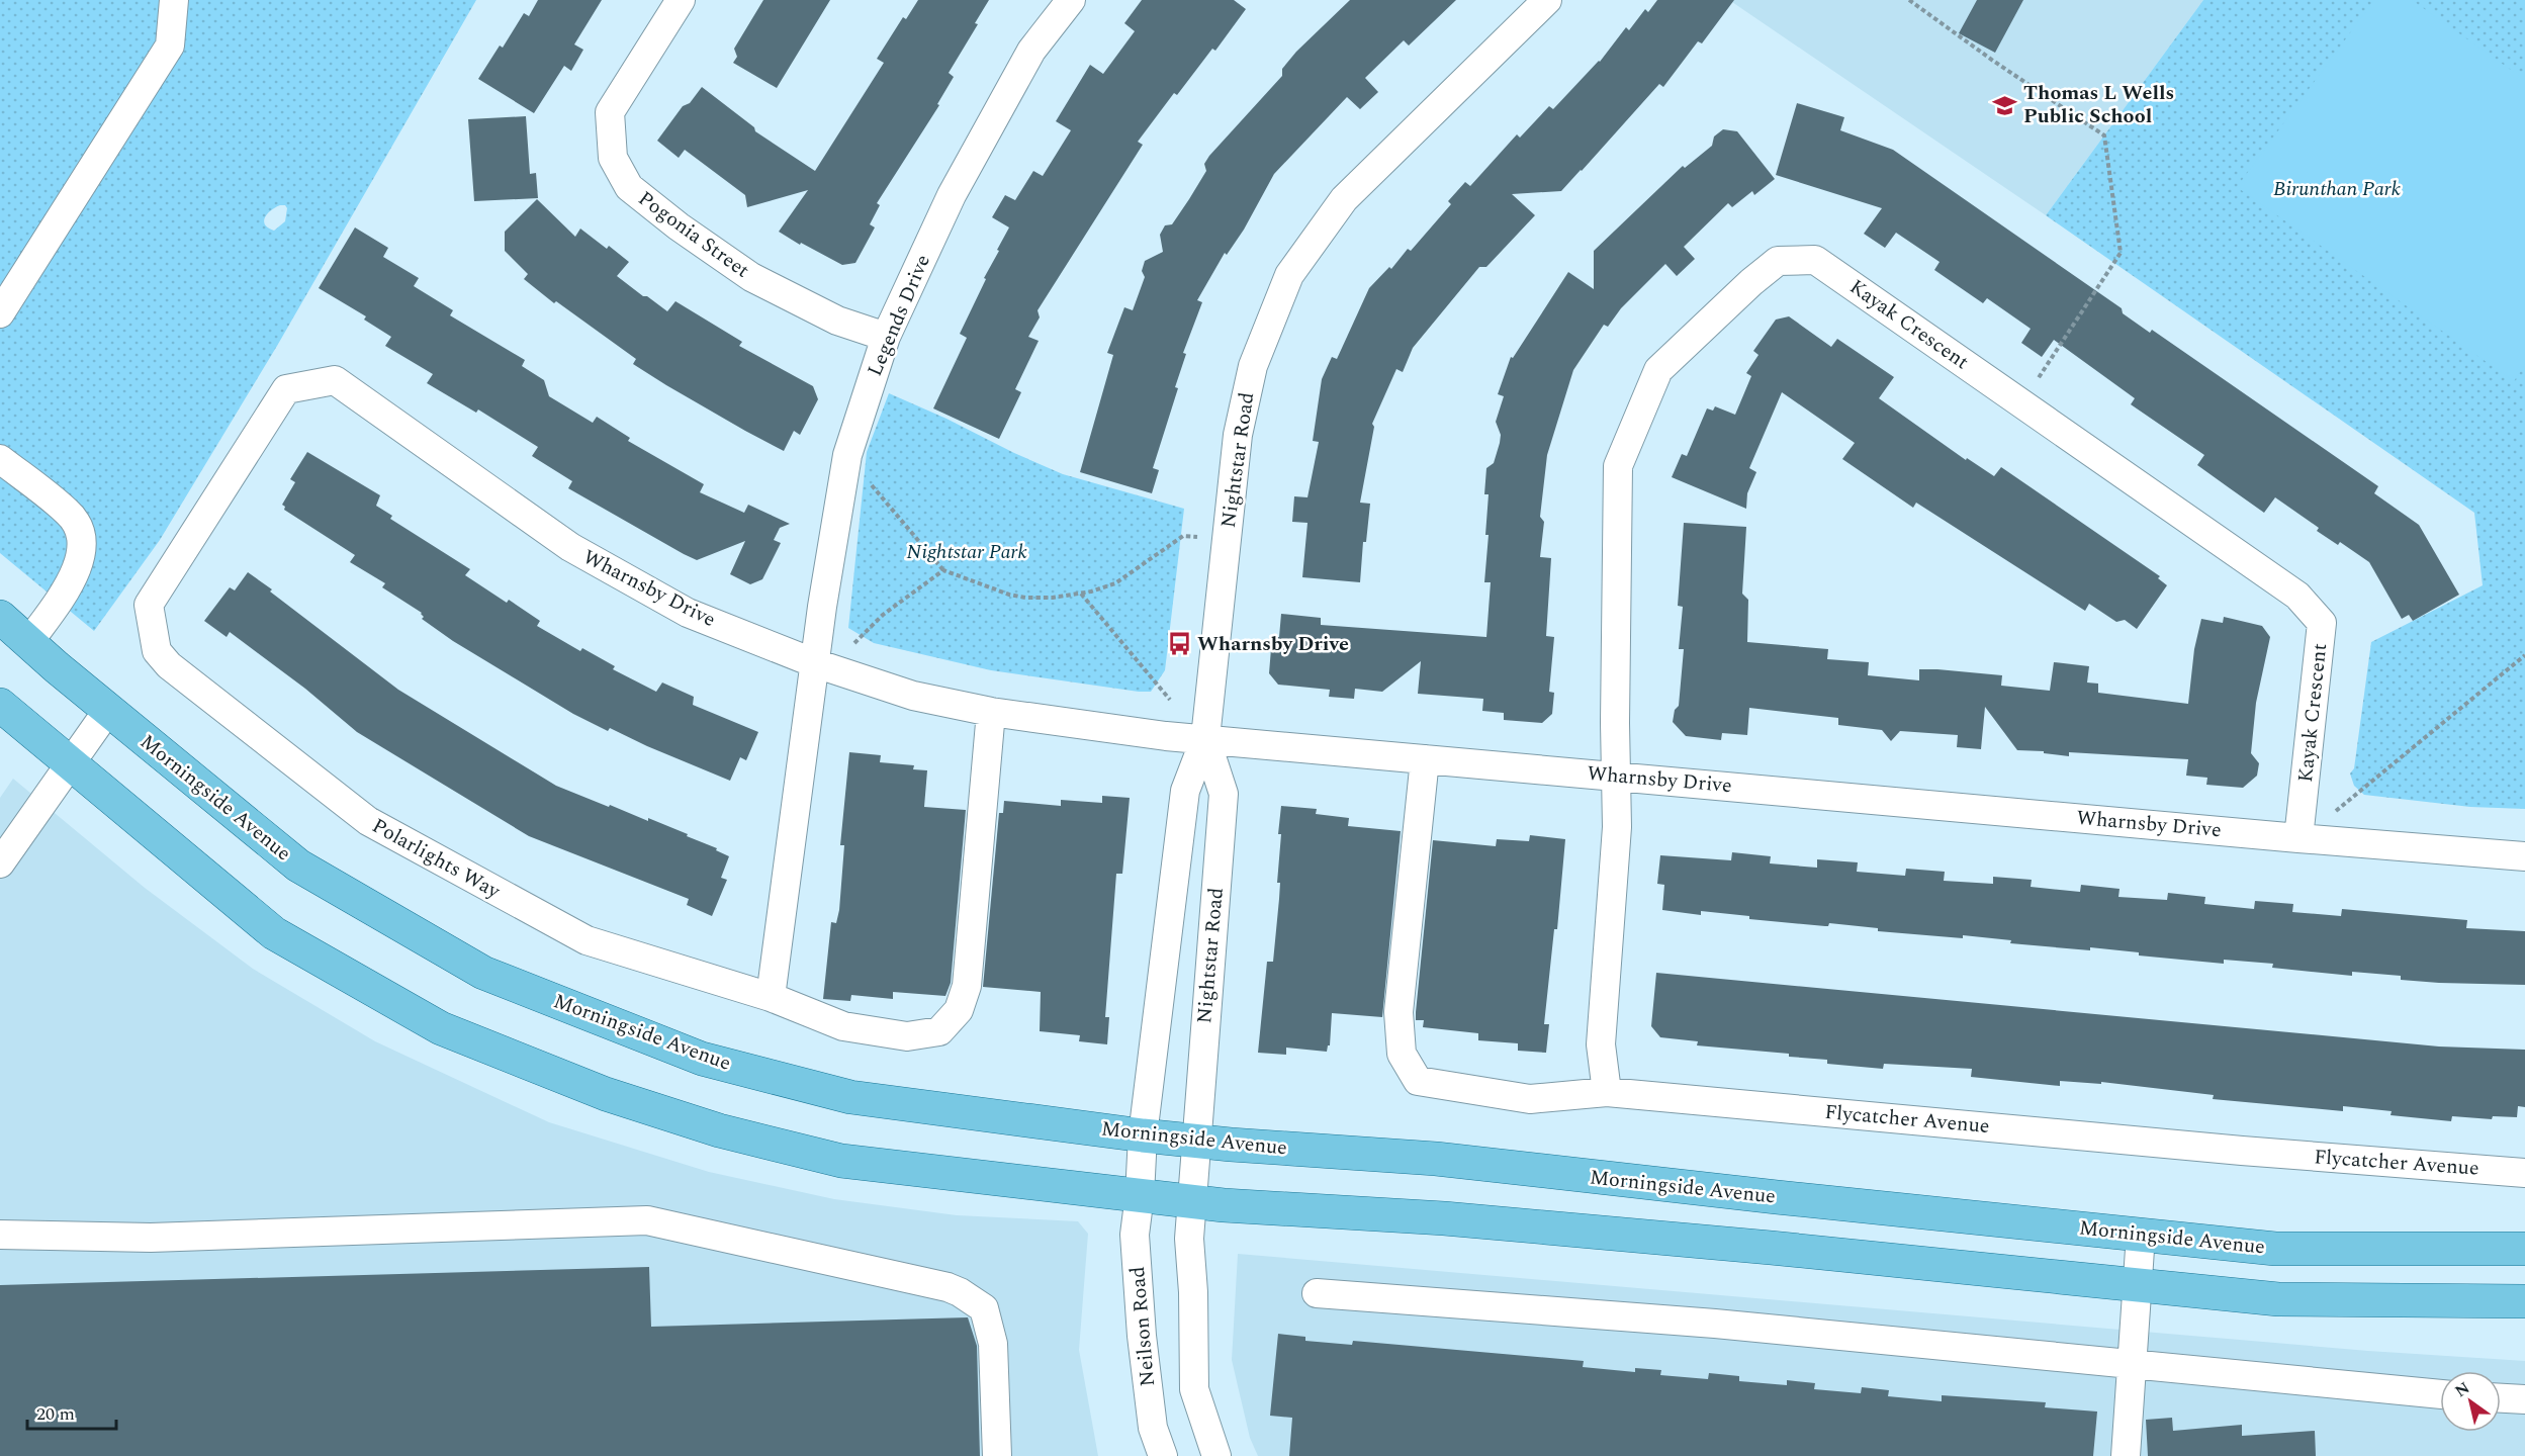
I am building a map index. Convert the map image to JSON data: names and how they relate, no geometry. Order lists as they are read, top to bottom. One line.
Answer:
{"streets":{"main road":["Morningside Avenue"],"street":["Pogonia Street","Legends Drive","Kayak Crescent","Nightstar Road","Wharnsby Drive","Polarlights Way","Flycatcher Avenue","Neilson Road"]},"crossings":[["Pogonia Street","Legends Drive"],["Legends Drive","Wharnsby Drive"],["Kayak Crescent","Wharnsby Drive"],["Nightstar Road","Wharnsby Drive"],["Nightstar Road","Morningside Avenue"],["Nightstar Road","Neilson Road"],["Wharnsby Drive","Polarlights Way"],["Wharnsby Drive","Flycatcher Avenue"],["Morningside Avenue","Neilson Road"]],"parks":["Birunthan Park","Nightstar Park"],"places":{"school or university":["Thomas L Wells Public School"],"bus stop":["Wharnsby Drive"]},"scale_bar":"20 m","north":"top left"}
